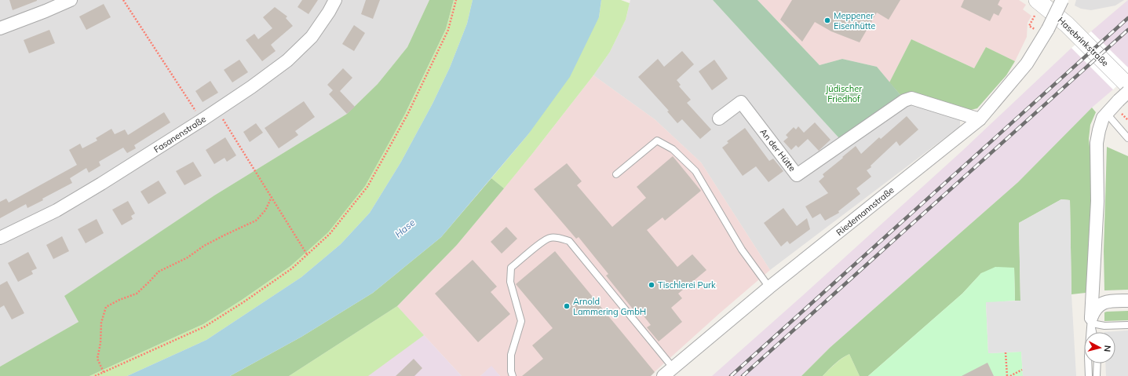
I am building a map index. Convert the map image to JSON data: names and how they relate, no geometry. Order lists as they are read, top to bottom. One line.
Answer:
{"streets":{"street":["Hasebrinkstraße","Fasanenstraße","An der Hütte","Riedemannstraße"]},"crossings":[["An der Hütte","Riedemannstraße"]],"water":["Hase"],"parks":["Jüdischer Friedhof"],"places":["Meppener Eisenhütte","Tischlerei Purk","Arnold Lammering GmbH"],"north":"right"}
